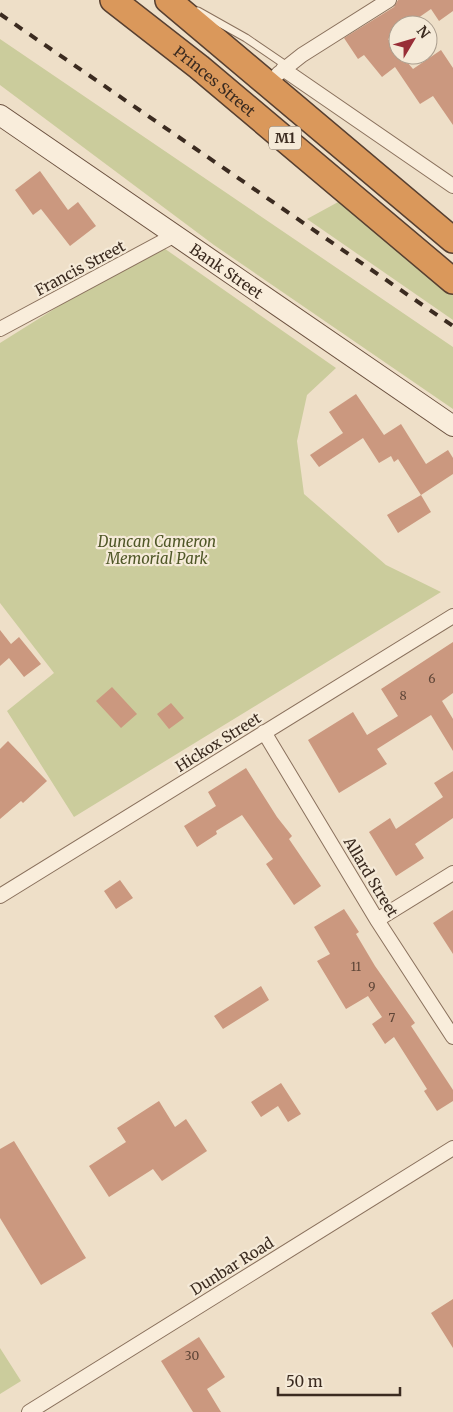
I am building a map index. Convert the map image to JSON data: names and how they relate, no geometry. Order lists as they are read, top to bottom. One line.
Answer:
{"streets":{"highway":["Princes Street","M1"],"main road":["Bank Street"],"street":["Francis Street","Hickox Street","Allard Street","Dunbar Road"]},"crossings":[["Francis Street","Bank Street"],["Hickox Street","Allard Street"]],"parks":["Duncan Cameron Memorial Park"],"house_numbers":["6","8","11","9","7","30"],"scale_bar":"50 m","north":"top right"}
